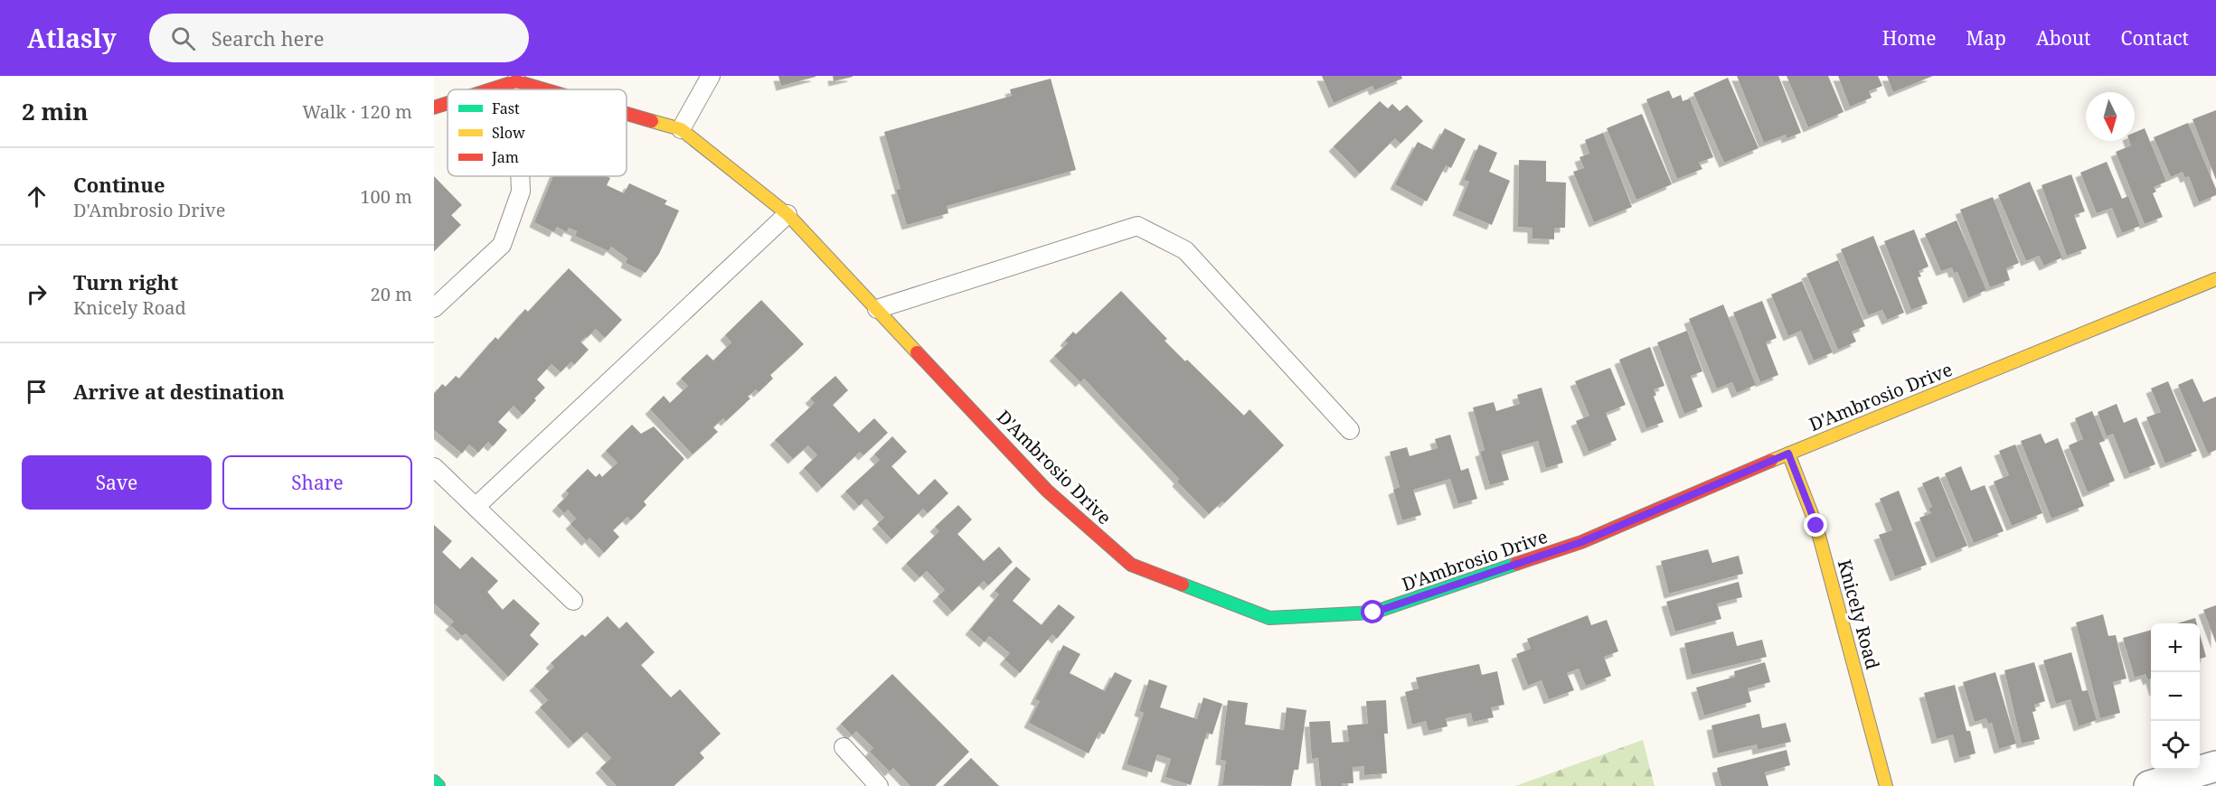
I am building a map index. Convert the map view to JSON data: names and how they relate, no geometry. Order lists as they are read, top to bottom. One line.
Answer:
{"streets":{"street":["D'Ambrosio Drive","Knicely Road"]},"crossings":[["D'Ambrosio Drive","Knicely Road"]],"legend":["Fast","Slow","Jam"],"north":"bottom","page":{"header":"Atlasly","search":"Search here","nav":["Home","Map","About","Contact"],"heading":["2 min","Walk · 120 m"],"list":[["Continue","D'Ambrosio Drive","100 m"],["Turn right","Knicely Road","20 m"],"Arrive at destination"],"buttons":["Save","Share"],"map_buttons":["+","−"]}}
